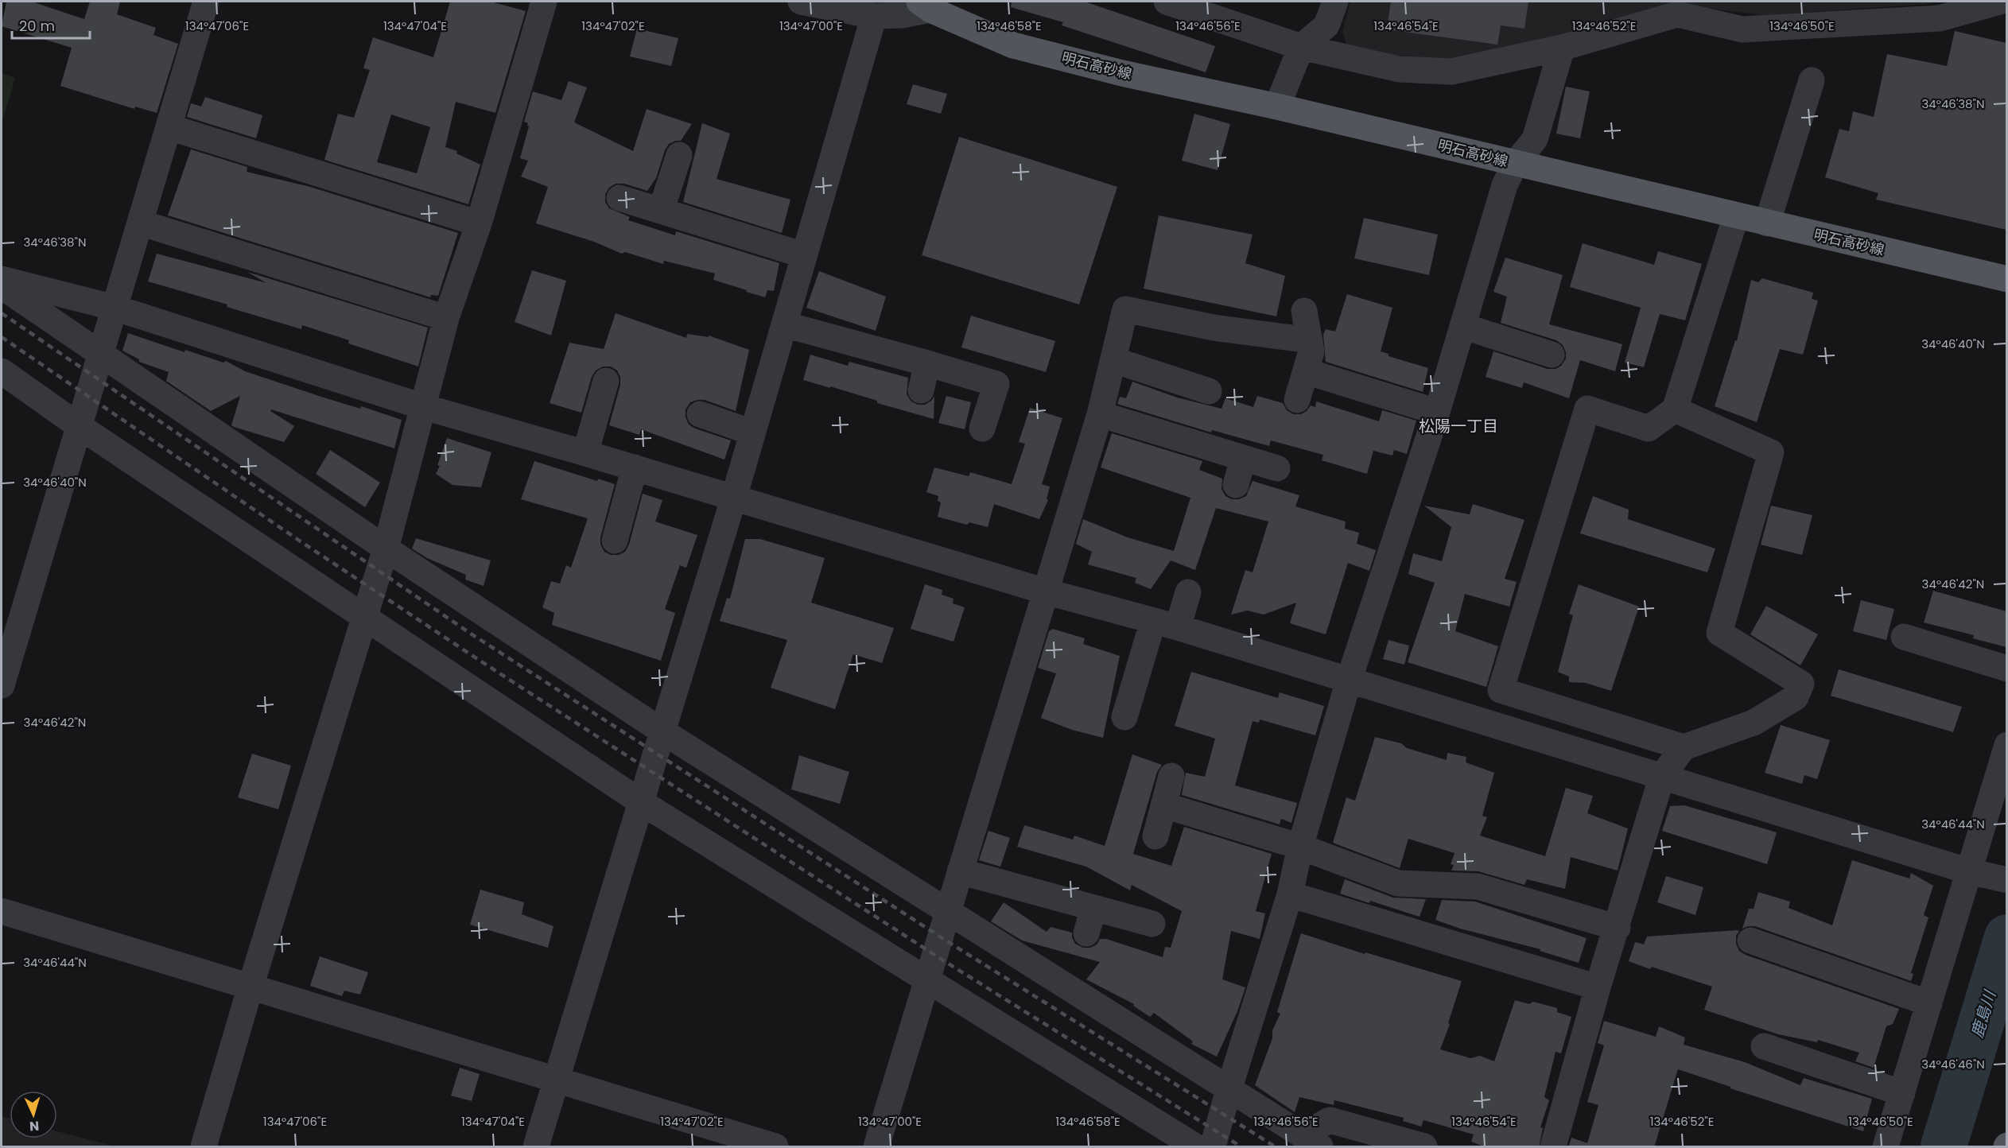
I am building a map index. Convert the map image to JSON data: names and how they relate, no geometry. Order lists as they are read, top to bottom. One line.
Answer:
{"streets":{"main road":["明石高砂線"]},"districts":["松陽一丁目"],"water":["鹿島川"],"scale_bar":"20 m","north":"bottom","coordinates":["134°47'06\"E","134°47'04\"E","134°47'02\"E","134°47'00\"E","134°46'58\"E","134°46'56\"E","134°46'54\"E","134°46'52\"E","134°46'50\"E","34°46'38\"N","34°46'40\"N","34°46'42\"N","34°46'44\"N","34°46'46\"N"]}
